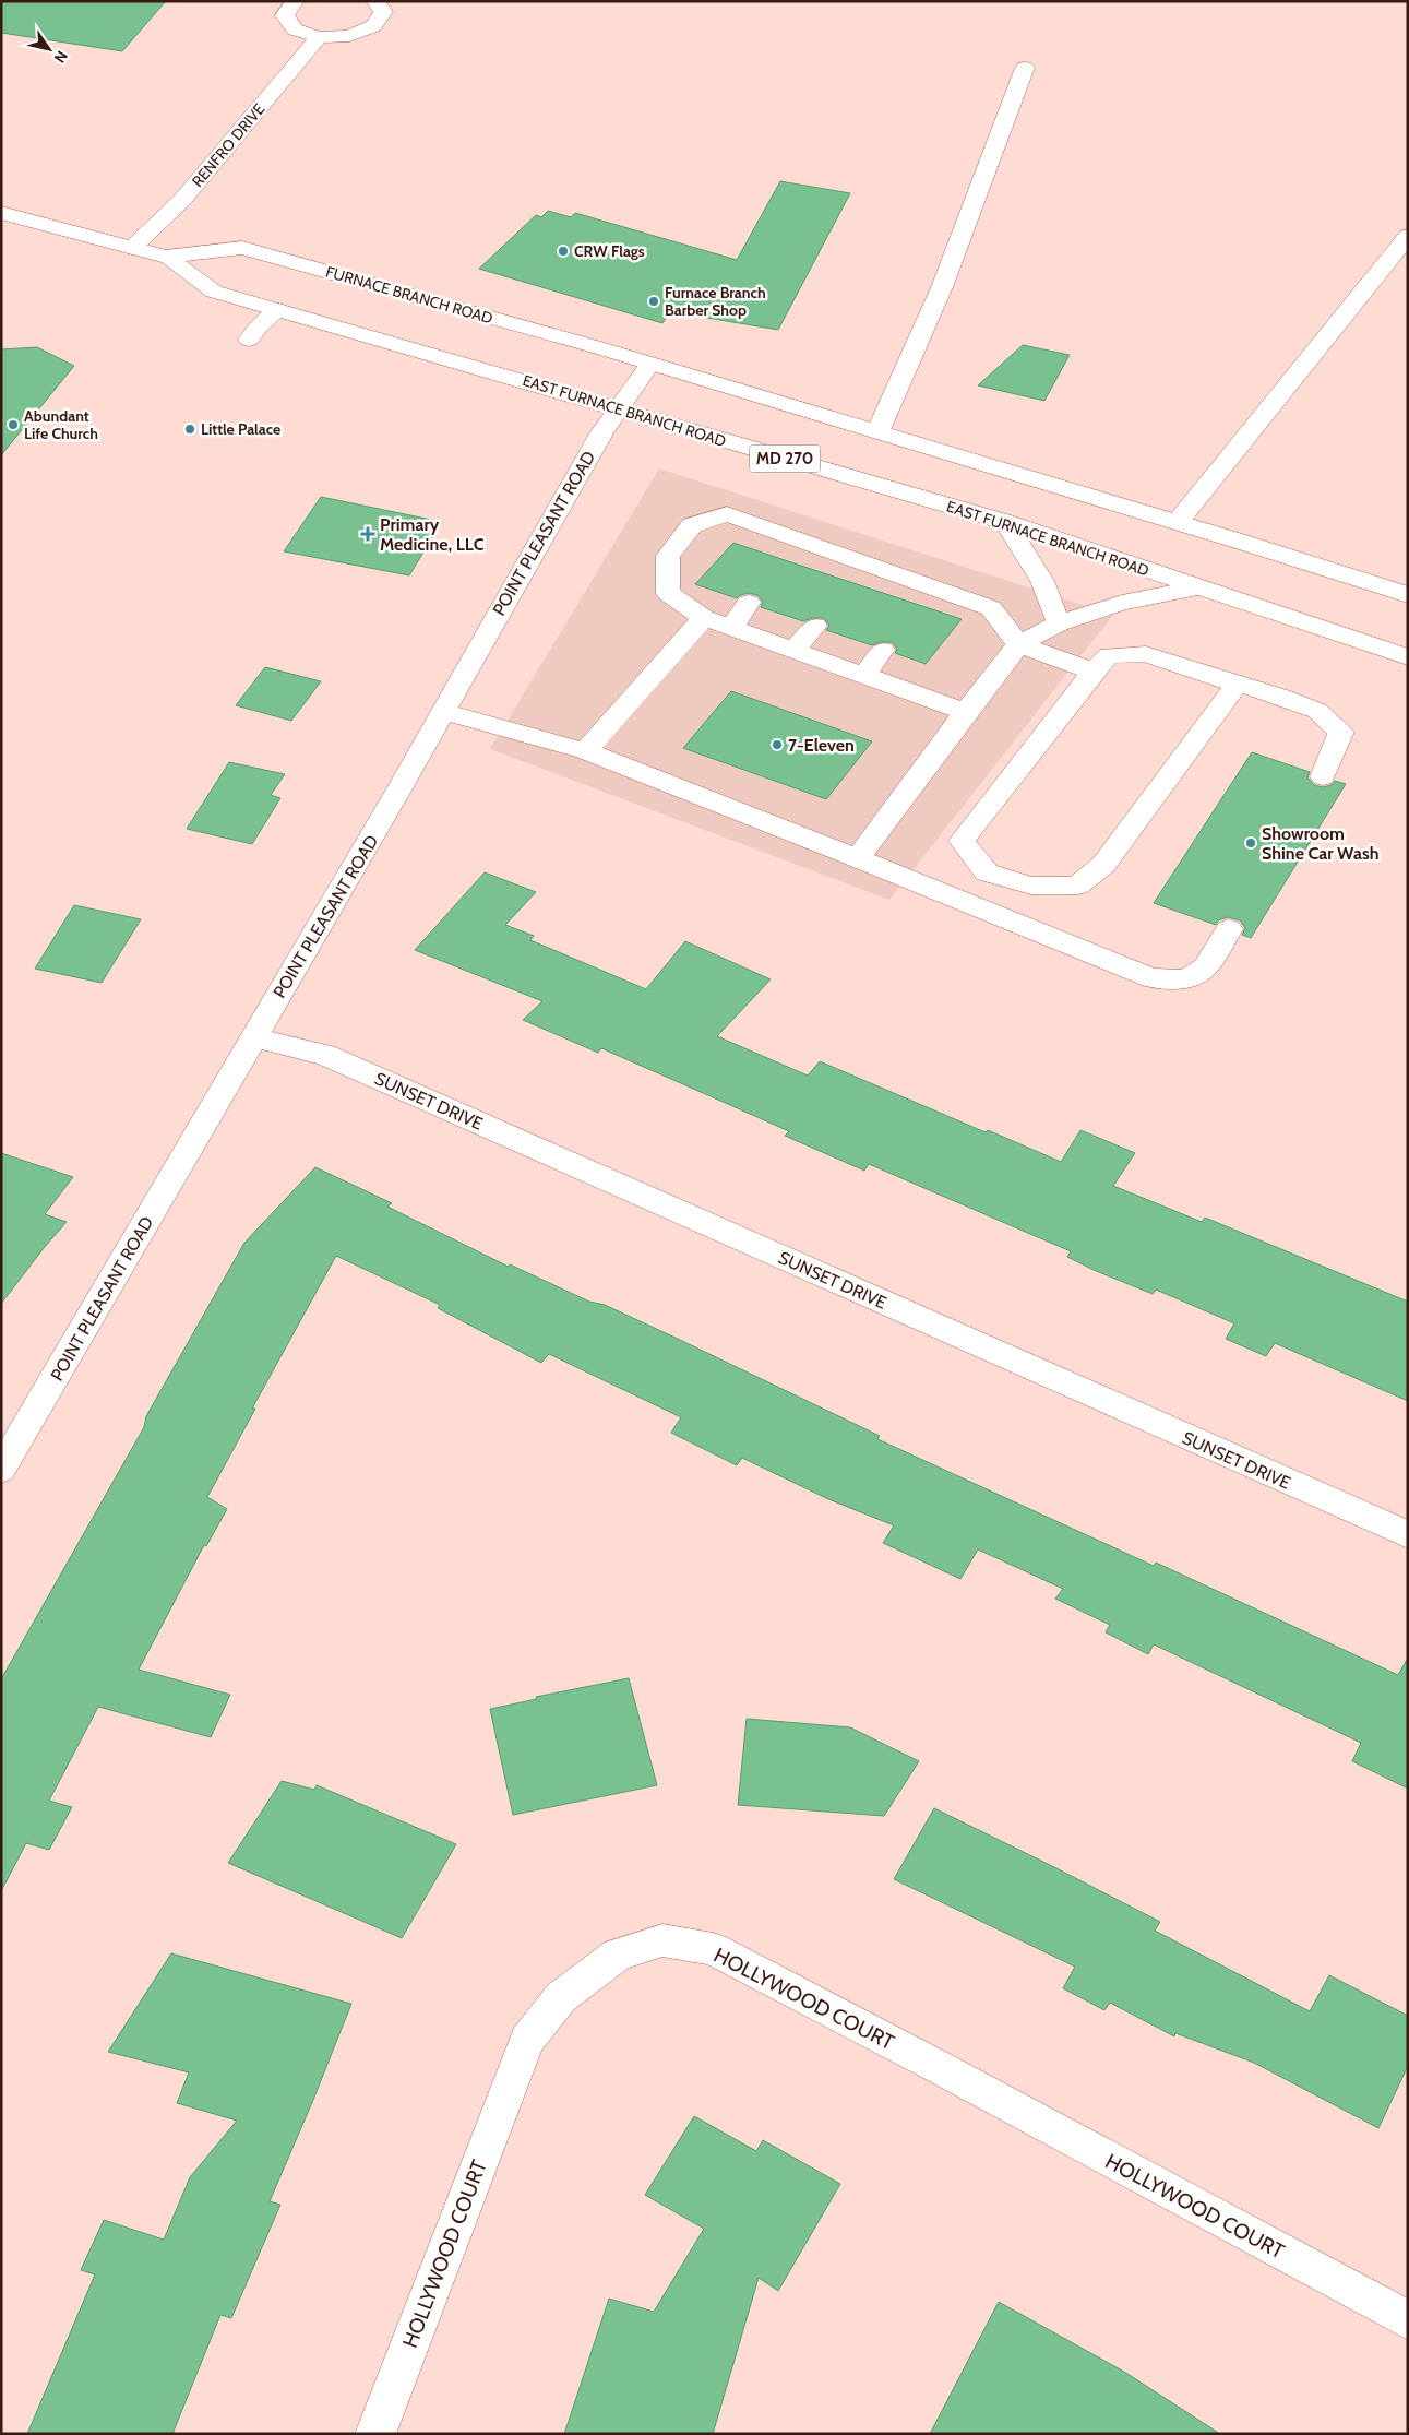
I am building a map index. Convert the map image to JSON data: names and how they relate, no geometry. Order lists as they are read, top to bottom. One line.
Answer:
{"streets":{"street":["RENFRO DRIVE","FURNACE BRANCH ROAD","EAST FURNACE BRANCH ROAD","MD 270","POINT PLEASANT ROAD","SUNSET DRIVE","HOLLYWOOD COURT"]},"crossings":[["RENFRO DRIVE","EAST FURNACE BRANCH ROAD"],["FURNACE BRANCH ROAD","EAST FURNACE BRANCH ROAD"],["FURNACE BRANCH ROAD","MD 270"],["FURNACE BRANCH ROAD","POINT PLEASANT ROAD"],["EAST FURNACE BRANCH ROAD","POINT PLEASANT ROAD"],["MD 270","POINT PLEASANT ROAD"],["POINT PLEASANT ROAD","SUNSET DRIVE"]],"places":{"other":["CRW Flags","Furnace Branch Barber Shop","Abundant Life Church","Little Palace","7-Eleven","Showroom Shine Car Wash"],"health":["Primary Medicine, LLC"]},"north":"bottom right"}
